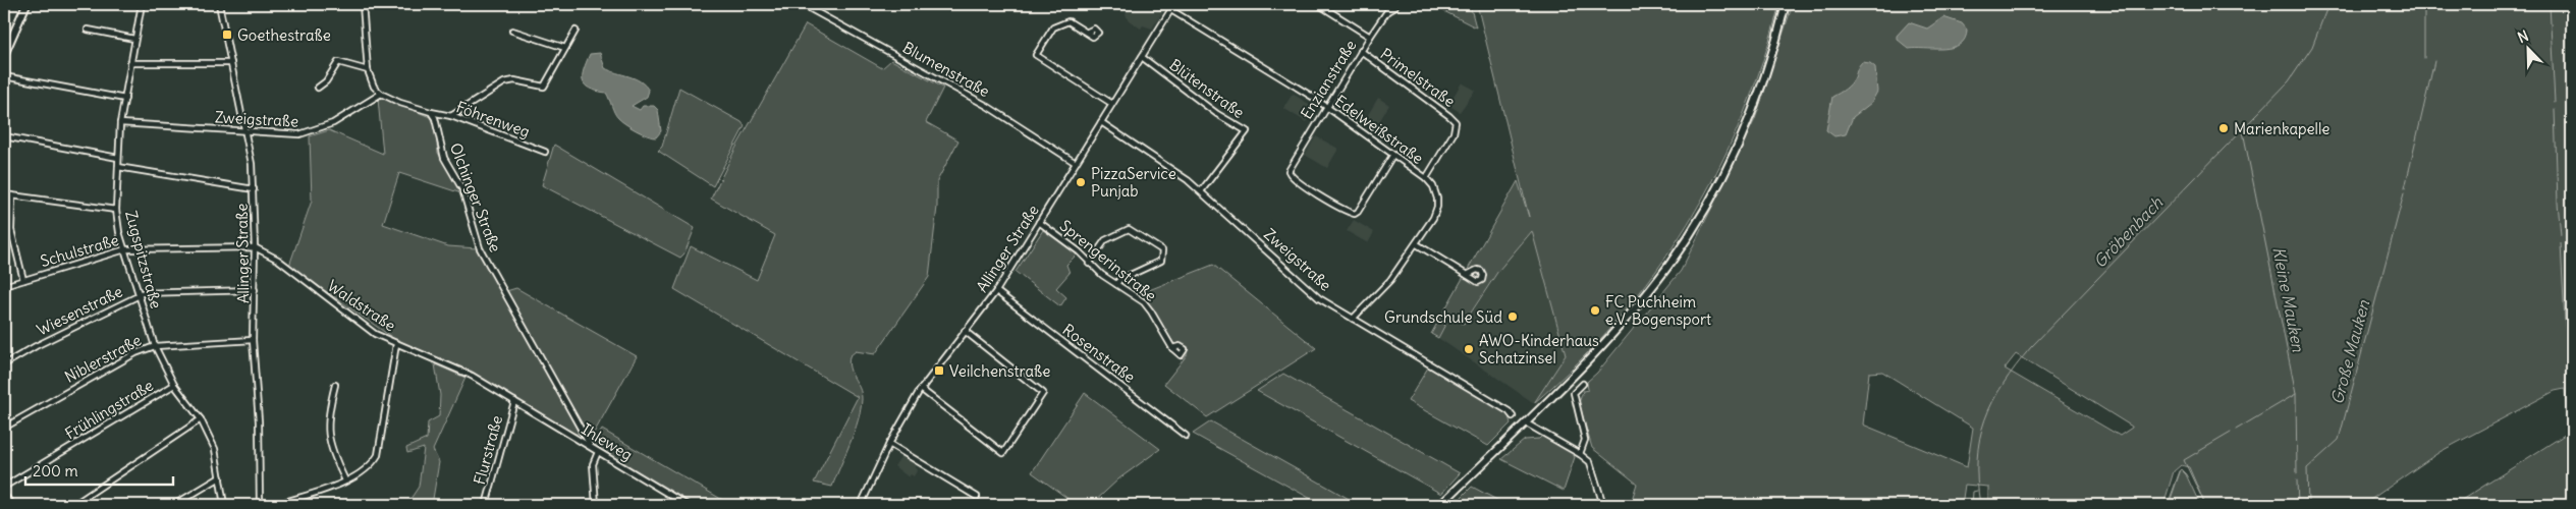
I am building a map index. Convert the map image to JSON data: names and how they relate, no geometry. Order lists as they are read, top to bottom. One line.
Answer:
{"streets":{"street":["Blumenstraße","Primelstraße","Enzianstraße","Blütenstraße","Zweigstraße","Föhrenweg","Edelweißstraße","Olchinger Straße","Allinger Straße","Schulstraße","Zugspitzstraße","Sprengerinstraße","Waldstraße","Wiesenstraße","Rosenstraße","Niblerstraße","Frühlingstraße","Ihleweg","Flurstraße"]},"crossings":[["Blumenstraße","Allinger Straße"],["Primelstraße","Enzianstraße"],["Primelstraße","Edelweißstraße"],["Enzianstraße","Edelweißstraße"],["Blütenstraße","Zweigstraße"],["Blütenstraße","Allinger Straße"],["Zweigstraße","Edelweißstraße"],["Zweigstraße","Allinger Straße"],["Zweigstraße","Zugspitzstraße"],["Föhrenweg","Olchinger Straße"],["Edelweißstraße","Allinger Straße"],["Olchinger Straße","Ihleweg"],["Allinger Straße","Schulstraße"],["Allinger Straße","Sprengerinstraße"],["Allinger Straße","Waldstraße"],["Allinger Straße","Wiesenstraße"],["Allinger Straße","Rosenstraße"],["Allinger Straße","Niblerstraße"],["Schulstraße","Zugspitzstraße"],["Schulstraße","Waldstraße"],["Zugspitzstraße","Wiesenstraße"],["Zugspitzstraße","Niblerstraße"],["Zugspitzstraße","Frühlingstraße"],["Waldstraße","Ihleweg"],["Waldstraße","Flurstraße"],["Ihleweg","Flurstraße"]],"water":["Gröbenbach","Kleine Mauken","Große Mauken"],"places":{"transit":["Goethestraße","Veilchenstraße"],"other":["Marienkapelle","PizzaService Punjab","FC Puchheim e.V. Bogensport","Grundschule Süd","AWO-Kinderhaus Schatzinsel"]},"scale_bar":"200 m","north":"top left"}
